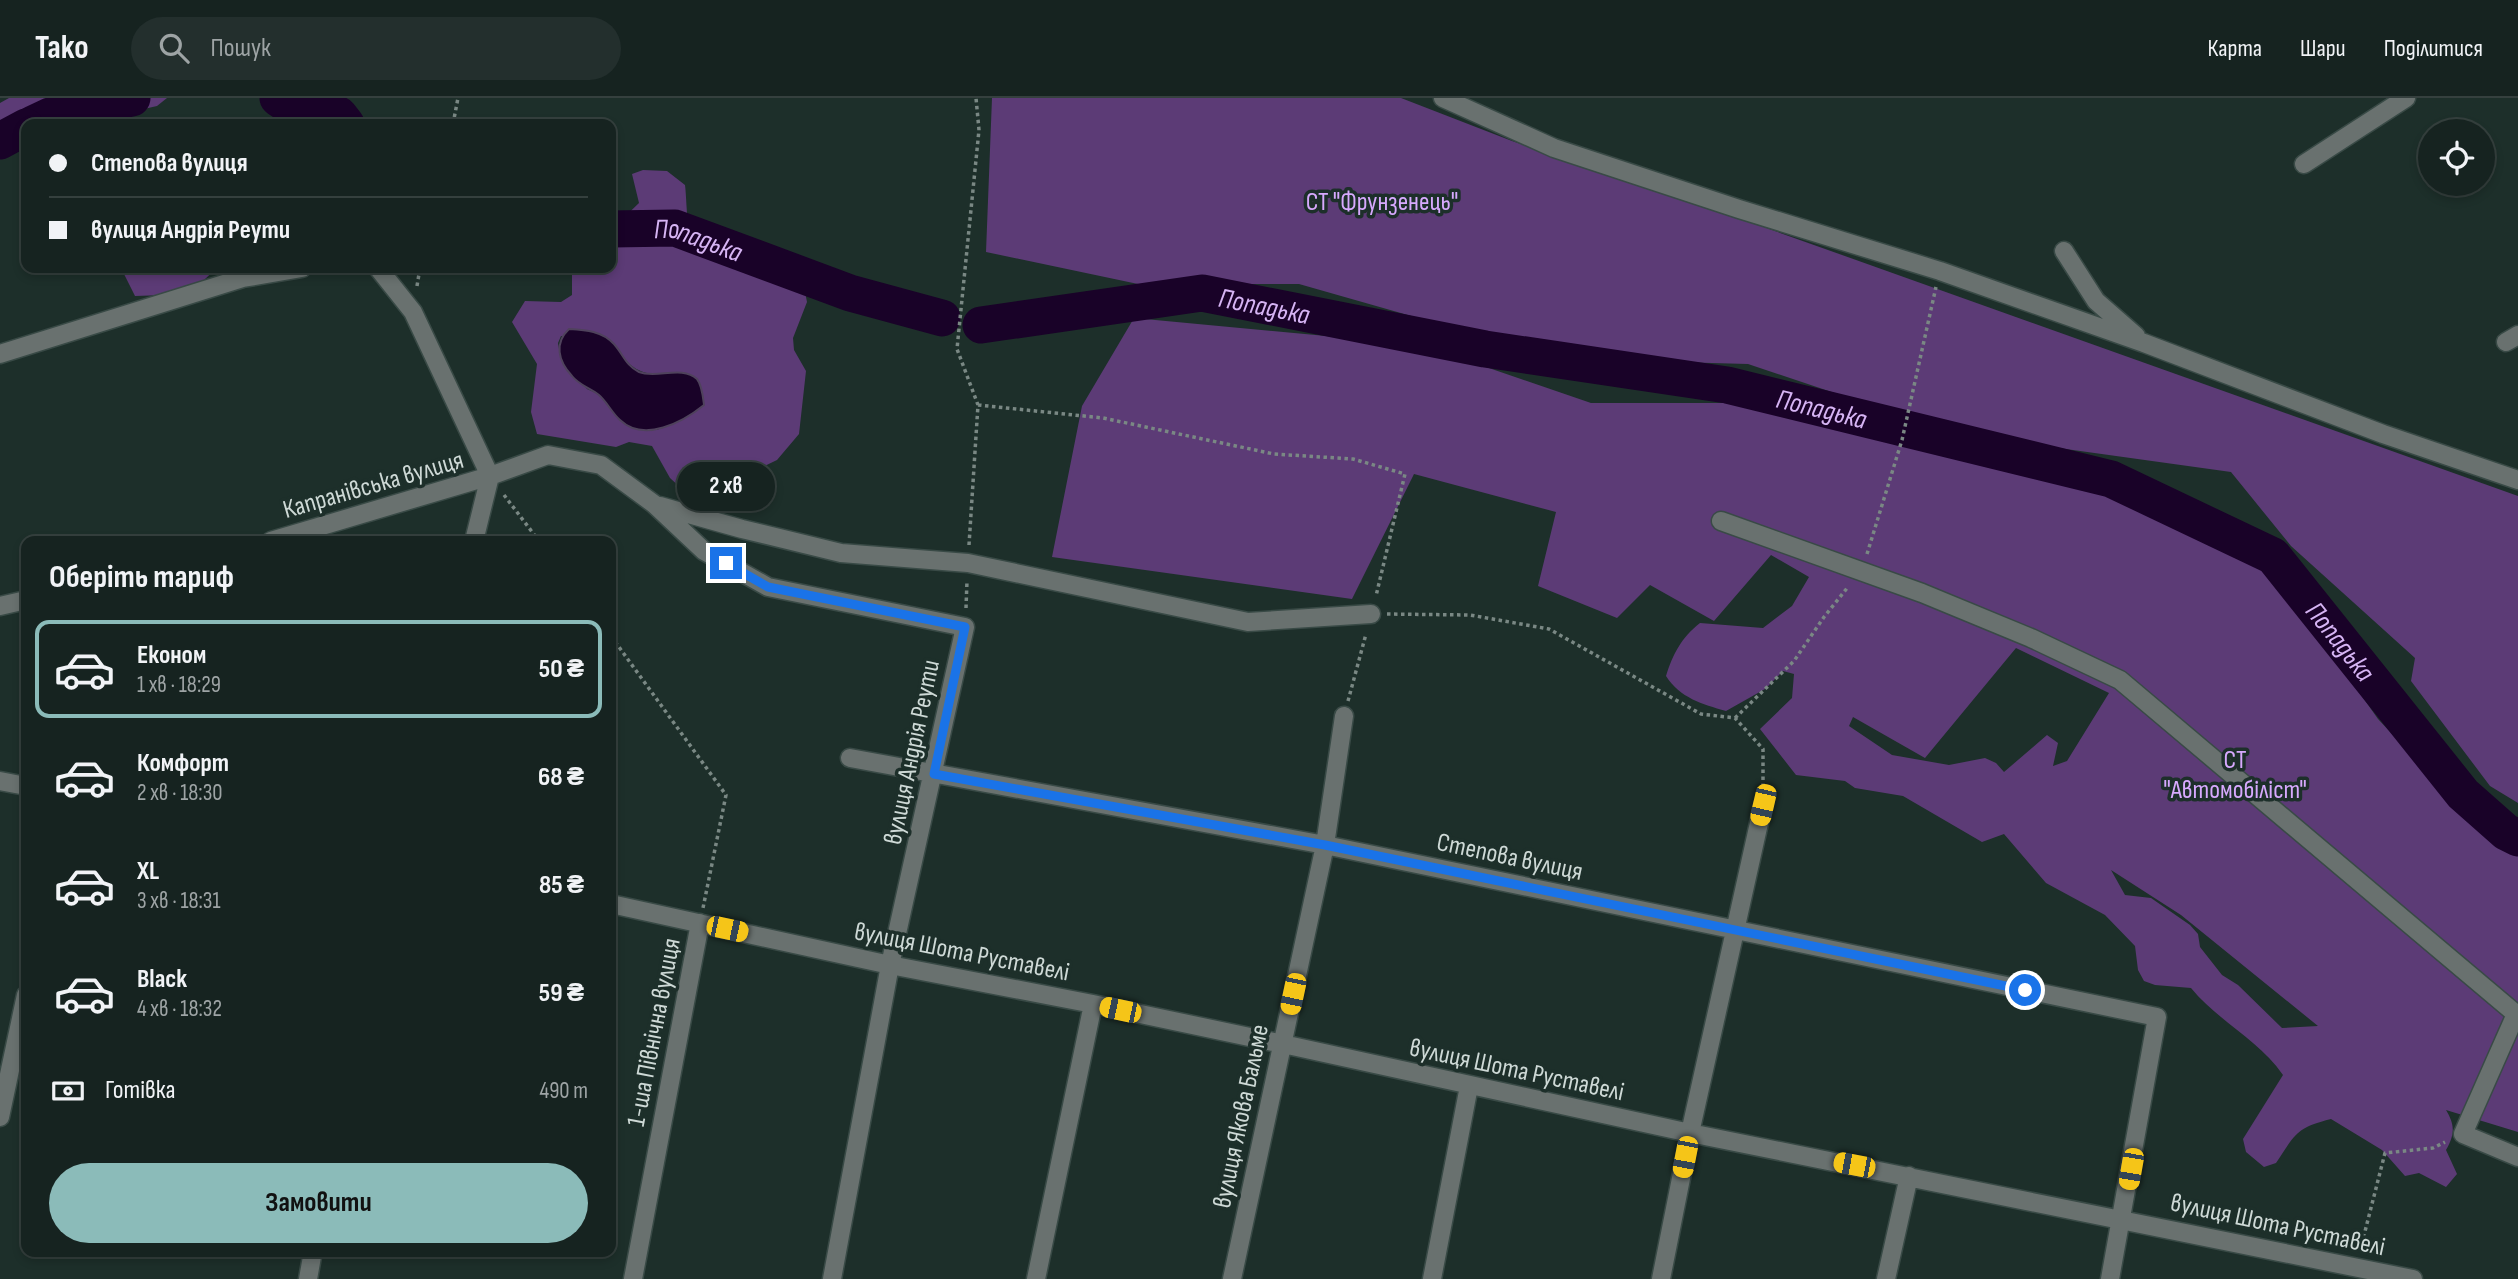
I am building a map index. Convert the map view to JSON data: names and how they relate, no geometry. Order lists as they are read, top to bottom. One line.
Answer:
{"streets":{"street":["Капранівська вулиця","вулиця Андрія Реути","Степова вулиця","вулиця Шота Руставелі","1-ша Північна вулиця","вулиця Якова Бальме"]},"crossings":[["Капранівська вулиця","вулиця Андрія Реути"],["вулиця Андрія Реути","Степова вулиця"],["вулиця Андрія Реути","вулиця Шота Руставелі"],["Степова вулиця","вулиця Шота Руставелі"],["Степова вулиця","вулиця Якова Бальме"],["вулиця Шота Руставелі","1-ша Північна вулиця"],["вулиця Шота Руставелі","вулиця Якова Бальме"]],"water":["Попадька"],"parks":["СТ \"Фрунзенець\"","СТ \"Автомобіліст\""],"page":{"header":"Tako","search":"Пошук","nav":["Карта","Шари","Поділитися"],"banner":["Степова вулиця","вулиця Андрія Реути"],"bubble":"2 хв","heading":"Оберіть тариф","list":[{"name":"Економ","note":"1 хв · 18:29","value":"50 ₴"},{"name":"Комфорт","note":"2 хв · 18:30","value":"68 ₴"},{"name":"XL","note":"3 хв · 18:31","value":"85 ₴"},{"name":"Black","note":"4 хв · 18:32","value":"59 ₴"}],"pay":["Готівка","490 m"],"buttons":"Замовити"}}
